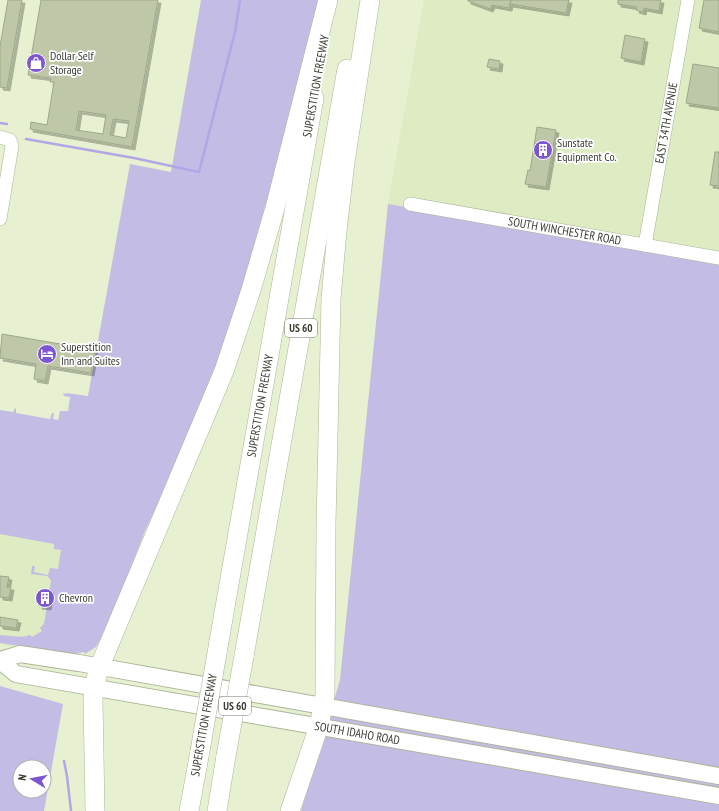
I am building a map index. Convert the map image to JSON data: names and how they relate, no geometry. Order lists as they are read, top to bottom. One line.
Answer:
{"streets":{"highway":["SUPERSTITION FREEWAY","US 60"],"main road":["SOUTH IDAHO ROAD"],"street":["EAST 34TH AVENUE","SOUTH WINCHESTER ROAD"]},"crossings":[["EAST 34TH AVENUE","SOUTH WINCHESTER ROAD"]],"places":{"shop":["Dollar Self Storage"],"building":["Sunstate Equipment Co.","Chevron"],"hotel":["Superstition Inn and Suites"]},"north":"left"}
